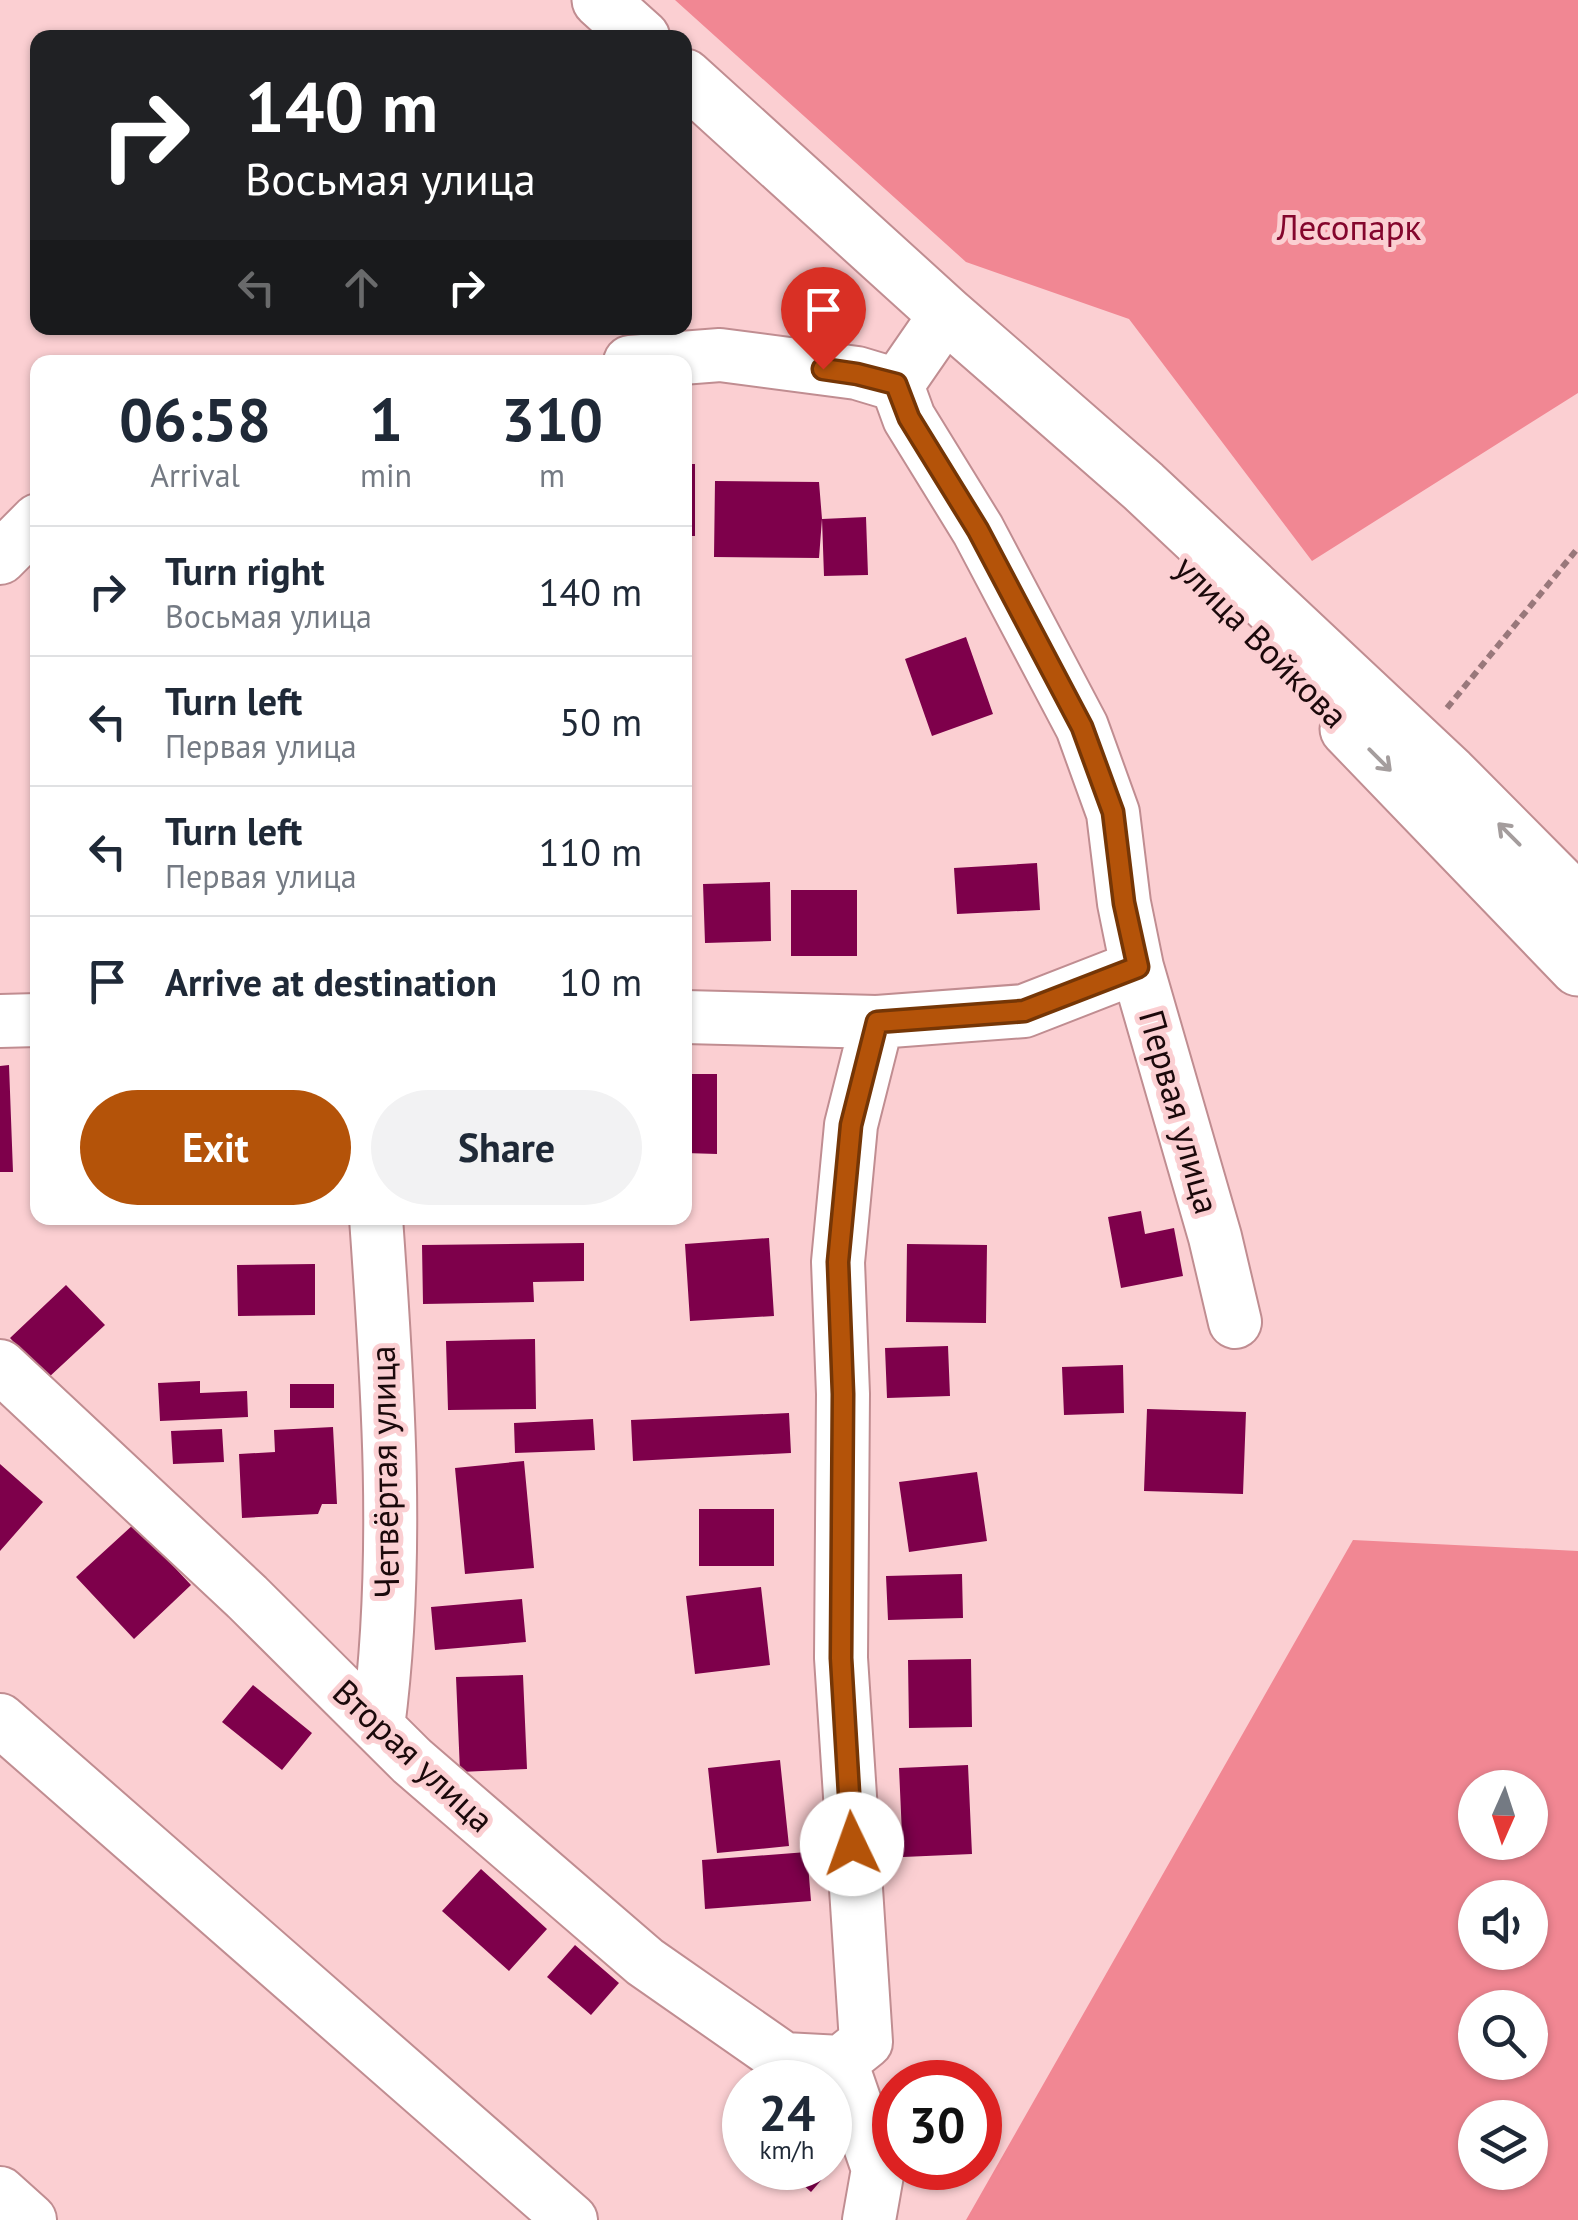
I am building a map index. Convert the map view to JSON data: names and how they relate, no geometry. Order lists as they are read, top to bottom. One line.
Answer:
{"streets":{"main road":["улица Войкова"],"street":["Первая улица","Четвёртая улица","Вторая улица"]},"crossings":[["Четвёртая улица","Вторая улица"]],"parks":["Лесопарк"],"north":"bottom","page":{"turn":["140 m","Восьмая улица"],"eta":["06:58","Arrival","1","min","310","m"],"list":[{"name":"Turn right","note":"Восьмая улица","value":"140 m"},{"name":"Turn left","note":"Первая улица","value":"50 m"},{"name":"Turn left","note":"Первая улица","value":"110 m"},{"name":"Arrive at destination","value":"10 m"}],"buttons":["Exit","Share"],"speed":"24 km/h","limit":"30"}}
